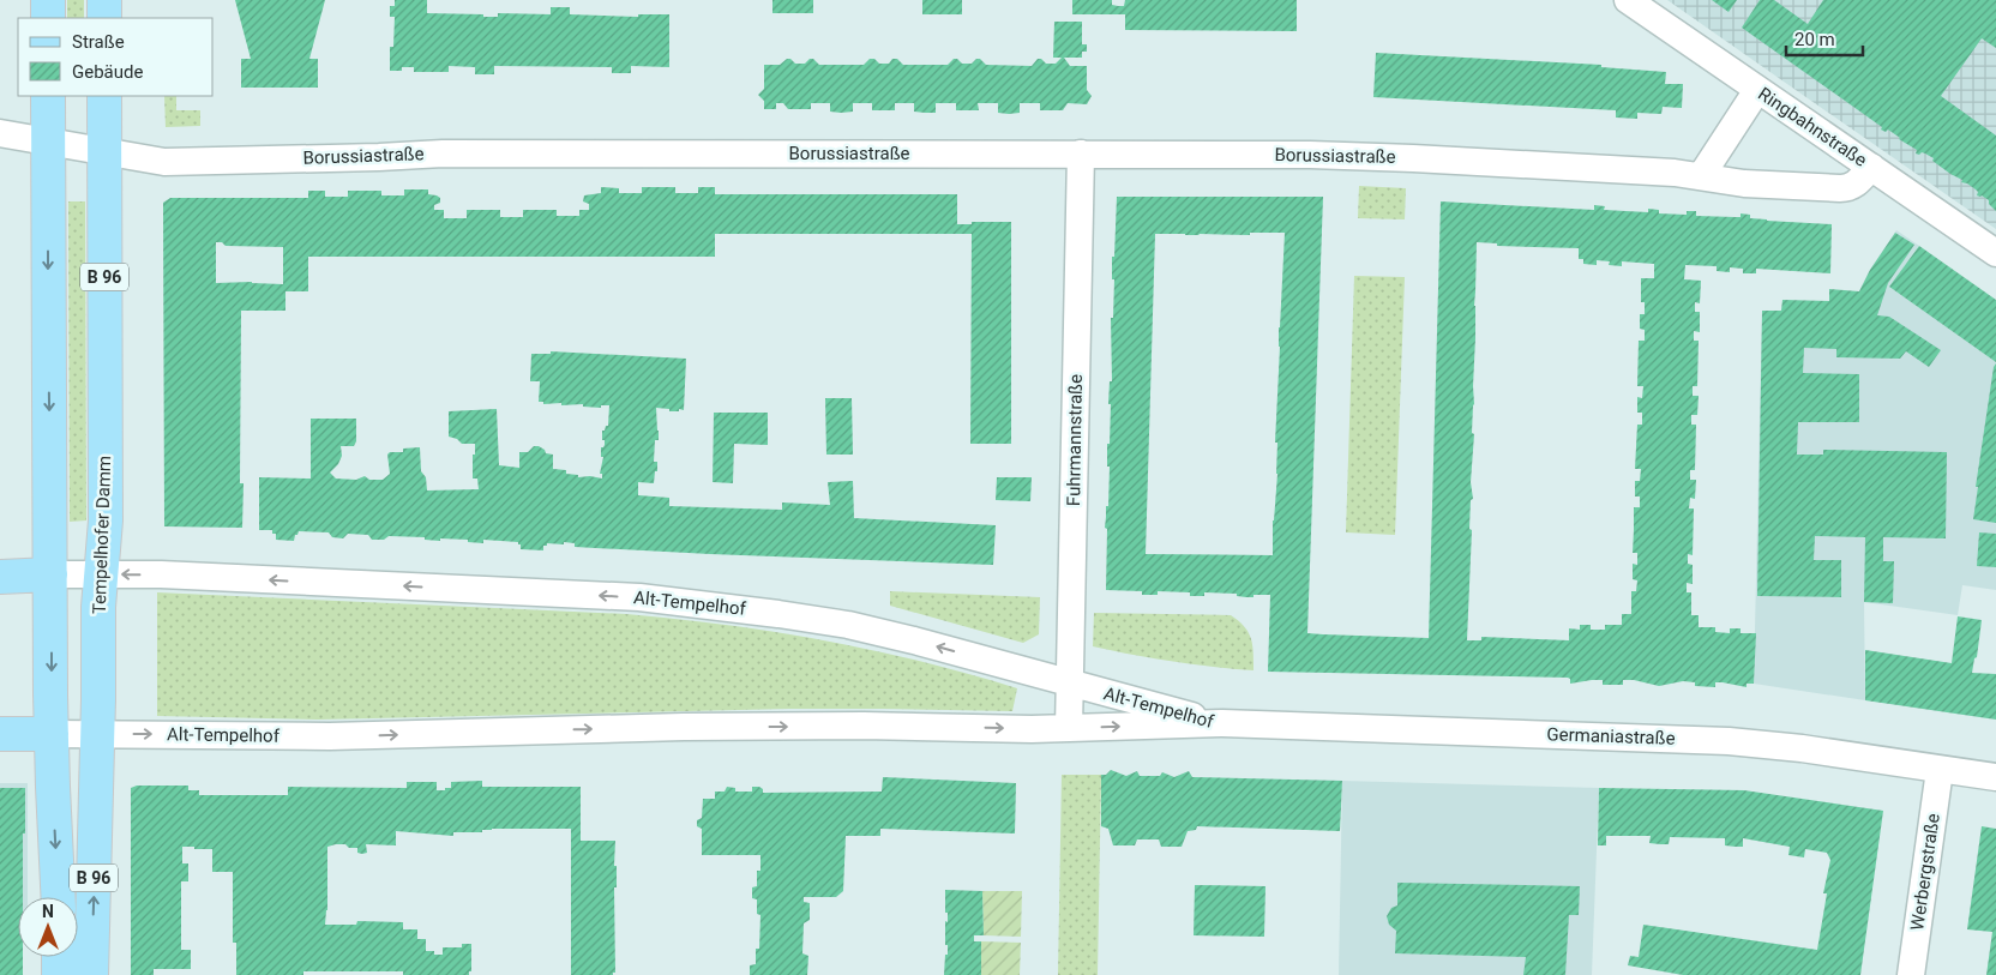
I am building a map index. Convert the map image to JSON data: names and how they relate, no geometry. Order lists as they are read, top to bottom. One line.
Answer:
{"streets":{"main road":["B 96","Tempelhofer Damm","Alt-Tempelhof"],"street":["Ringbahnstraße","Borussiastraße","Fuhrmannstraße","Germaniastraße","Werbergstraße"]},"crossings":[["Ringbahnstraße","Borussiastraße"],["Borussiastraße","B 96"],["Borussiastraße","Fuhrmannstraße"],["Borussiastraße","Tempelhofer Damm"],["B 96","Alt-Tempelhof"],["Fuhrmannstraße","Alt-Tempelhof"],["Tempelhofer Damm","Alt-Tempelhof"],["Alt-Tempelhof","Germaniastraße"],["Germaniastraße","Werbergstraße"]],"legend":["Straße","Gebäude"],"scale_bar":"20 m","north":"top"}
